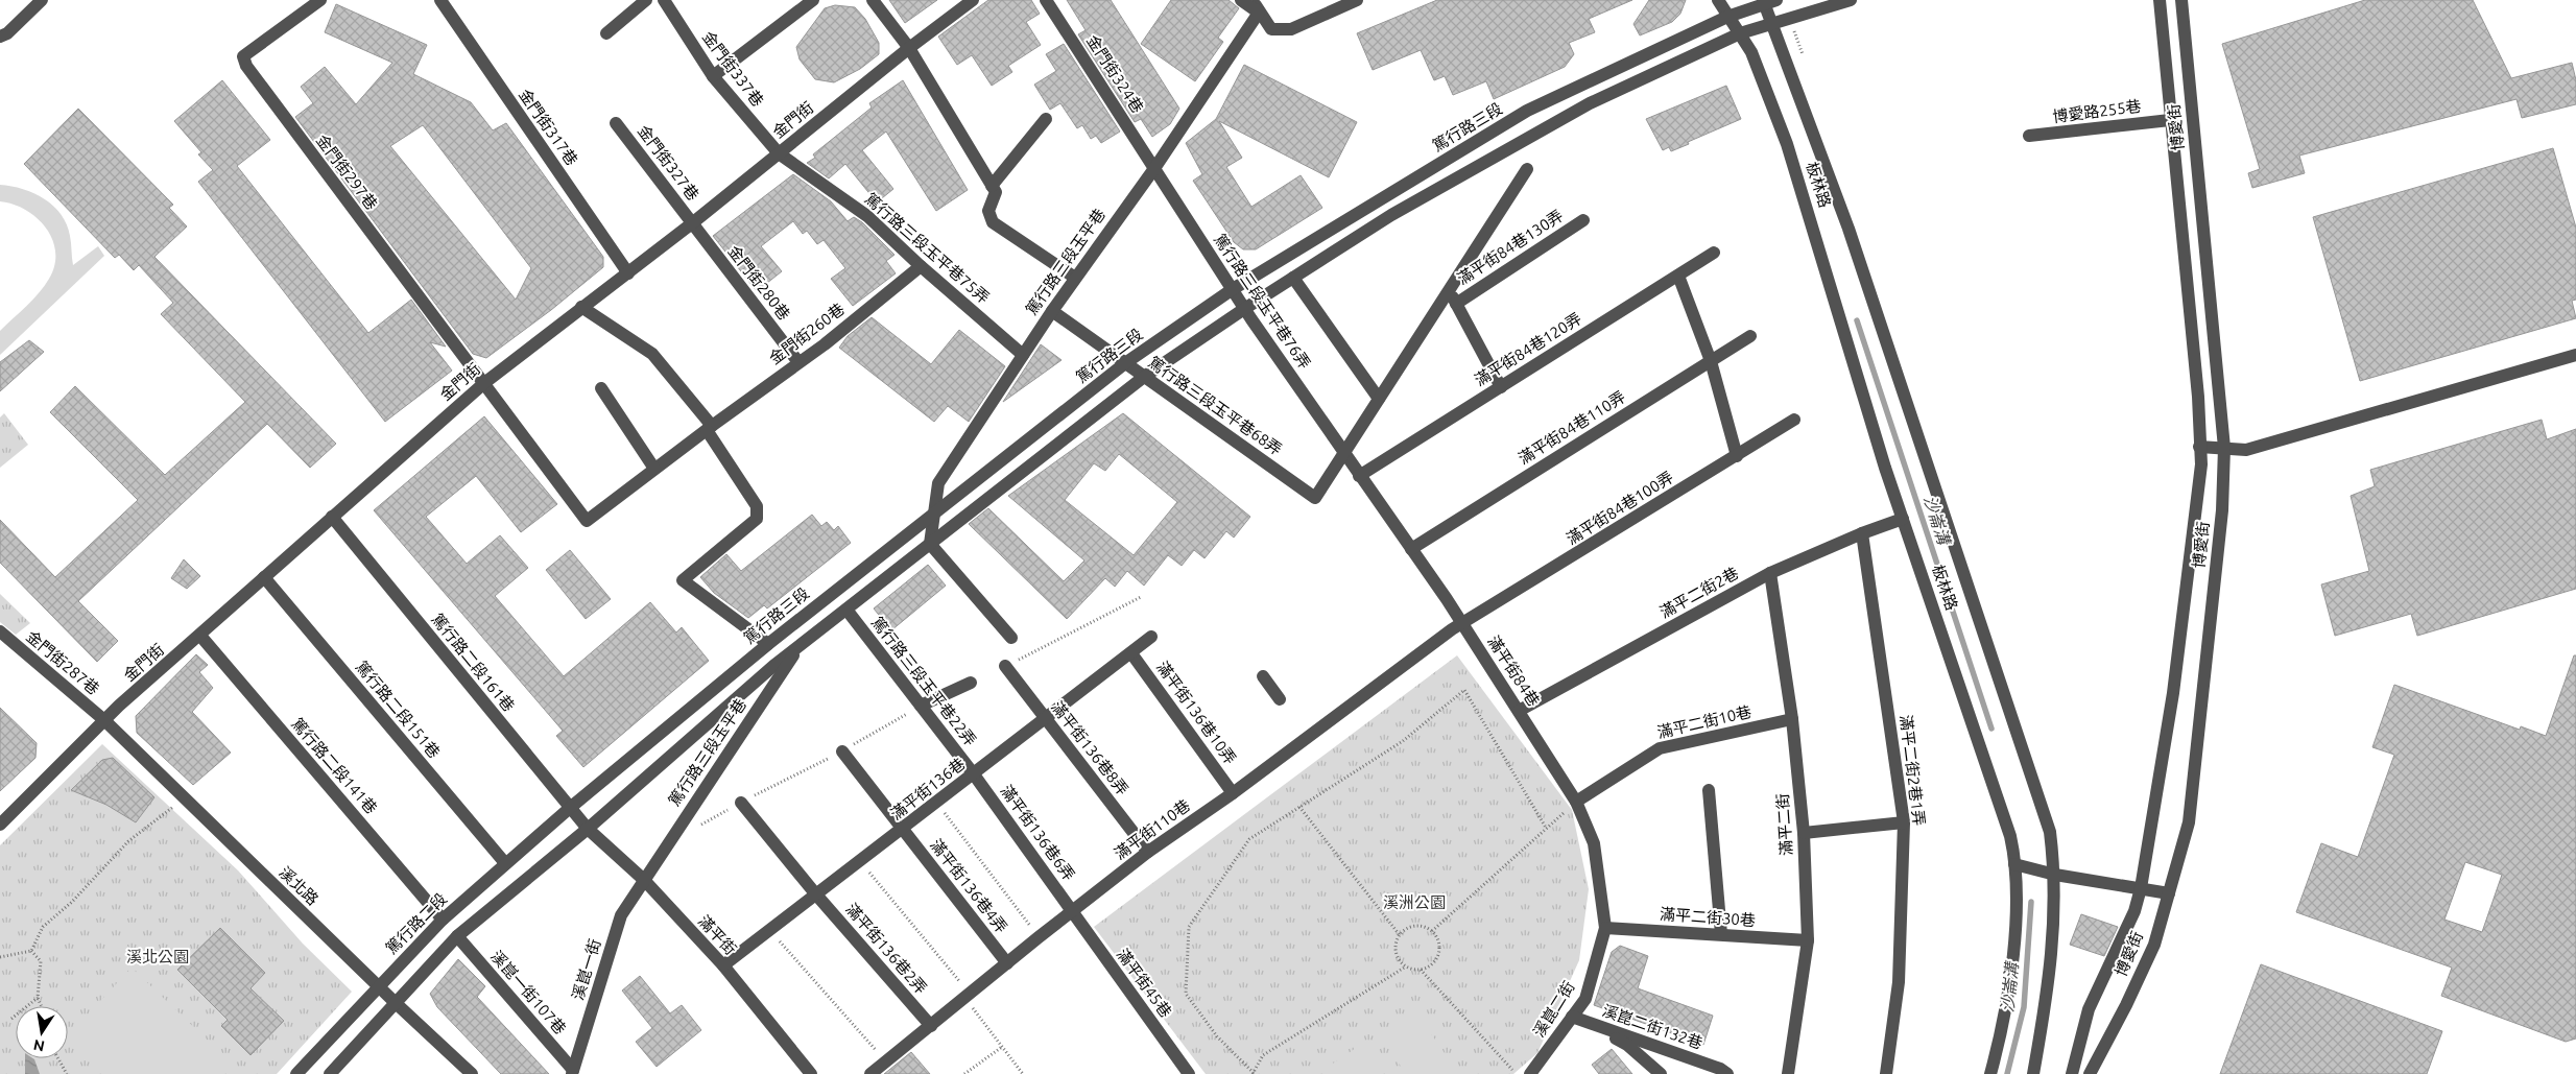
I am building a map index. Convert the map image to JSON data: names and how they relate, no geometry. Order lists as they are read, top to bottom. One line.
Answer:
{"streets":{"street":["金門街337巷","金門街324巷","博愛路255巷","金門街","金門街317巷","篤行路三段","博愛街","金門街327巷","金門街297巷","板林路","滿平街84巷130弄","篤行路三段玉平巷75弄","篤行路三段玉平巷","金門街280巷","篤行路三段玉平巷76弄","金門街260巷","滿平街84巷120弄","篤行路三段玉平巷68弄","滿平街84巷110弄","滿平街84巷100弄","滿平二街2巷","金門街287巷","篤行路二段161巷","滿平街84巷","篤行路三段玉平巷22弄","篤行路二段151巷","滿平街136巷10弄","滿平二街10巷","滿平街136巷8弄","篤行路二段141巷","滿平二街2巷1弄","滿平街136巷","滿平二街","滿平街110巷","滿平街136巷6弄","溪北路","滿平街136巷4弄","滿平二街30巷","篤行路二段","滿平街","滿平街136巷2弄","溪崑一街","滿平街45巷","溪崑一街107巷","溪崑二街","溪崑二街132巷"]},"crossings":[["金門街337巷","金門街"],["金門街337巷","篤行路三段玉平巷75弄"],["金門街324巷","篤行路三段玉平巷"],["金門街324巷","篤行路三段玉平巷76弄"],["博愛路255巷","博愛街"],["金門街","金門街317巷"],["金門街","金門街327巷"],["金門街","金門街297巷"],["金門街","篤行路三段玉平巷75弄"],["金門街","金門街280巷"],["金門街","金門街260巷"],["金門街","金門街287巷"],["金門街","篤行路二段161巷"],["金門街","篤行路二段151巷"],["金門街","篤行路二段141巷"],["金門街","溪北路"],["篤行路三段","板林路"],["篤行路三段","篤行路三段玉平巷"],["篤行路三段","篤行路三段玉平巷76弄"],["篤行路三段","篤行路三段玉平巷68弄"],["篤行路三段","篤行路二段161巷"],["篤行路三段","篤行路二段"],["金門街327巷","金門街280巷"],["金門街297巷","金門街260巷"],["板林路","滿平二街2巷"],["滿平街84巷130弄","滿平街84巷120弄"],["篤行路三段玉平巷75弄","篤行路三段玉平巷"],["篤行路三段玉平巷75弄","金門街260巷"],["篤行路三段玉平巷","篤行路三段玉平巷76弄"],["篤行路三段玉平巷","篤行路三段玉平巷68弄"],["篤行路三段玉平巷","滿平街"],["篤行路三段玉平巷","溪崑一街"],["金門街280巷","金門街260巷"],["篤行路三段玉平巷76弄","篤行路三段玉平巷68弄"],["篤行路三段玉平巷76弄","滿平街84巷"],["滿平街84巷120弄","滿平街84巷"],["篤行路三段玉平巷68弄","滿平街84巷"],["滿平街84巷110弄","滿平街84巷"],["滿平街84巷100弄","滿平街84巷"],["滿平街84巷100弄","滿平街110巷"],["滿平二街2巷","滿平街84巷"],["滿平二街2巷","滿平二街2巷1弄"],["滿平二街2巷","滿平二街"],["金門街287巷","溪北路"],["篤行路二段161巷","篤行路二段"],["篤行路二段161巷","滿平街"],["滿平街84巷","滿平二街10巷"],["滿平街84巷","滿平街110巷"],["滿平街84巷","滿平二街30巷"],["滿平街84巷","溪崑二街"],["篤行路三段玉平巷22弄","滿平街136巷"],["篤行路三段玉平巷22弄","滿平街136巷6弄"],["篤行路二段151巷","篤行路二段"],["滿平街136巷10弄","滿平街136巷"],["滿平街136巷10弄","滿平街110巷"],["滿平二街10巷","滿平二街"],["滿平街136巷8弄","滿平街136巷"],["滿平街136巷8弄","滿平街110巷"],["篤行路二段141巷","篤行路二段"],["滿平街136巷","滿平街136巷6弄"],["滿平街136巷","滿平街136巷4弄"],["滿平街136巷","滿平街"],["滿平街136巷","滿平街136巷2弄"],["滿平二街","滿平二街30巷"],["滿平街110巷","滿平街136巷6弄"],["滿平街110巷","滿平街136巷4弄"],["滿平街110巷","滿平街136巷2弄"],["滿平街110巷","滿平街45巷"],["滿平街136巷6弄","滿平街45巷"],["溪北路","篤行路二段"],["滿平二街30巷","溪崑二街"],["滿平街","溪崑一街"],["溪崑一街","溪崑一街107巷"],["溪崑二街","溪崑二街132巷"]],"water":["沙崙溝"],"parks":["溪洲公園","溪北公園"],"north":"bottom"}
